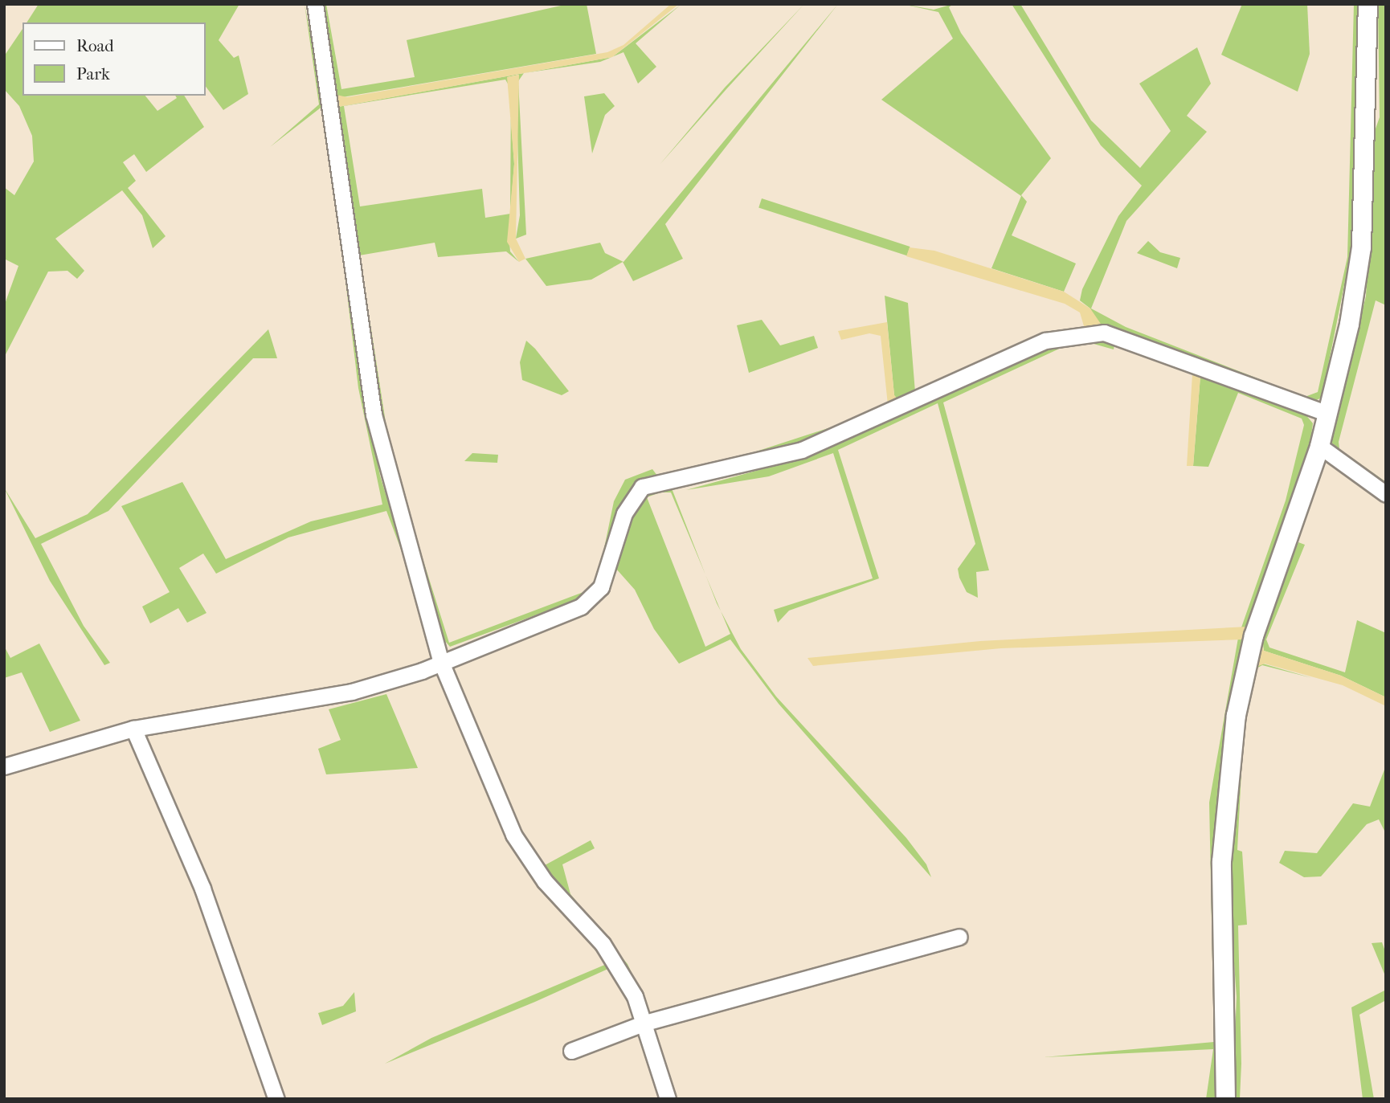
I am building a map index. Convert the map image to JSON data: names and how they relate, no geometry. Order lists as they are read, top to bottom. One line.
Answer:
{"legend":["Road","Park"]}
